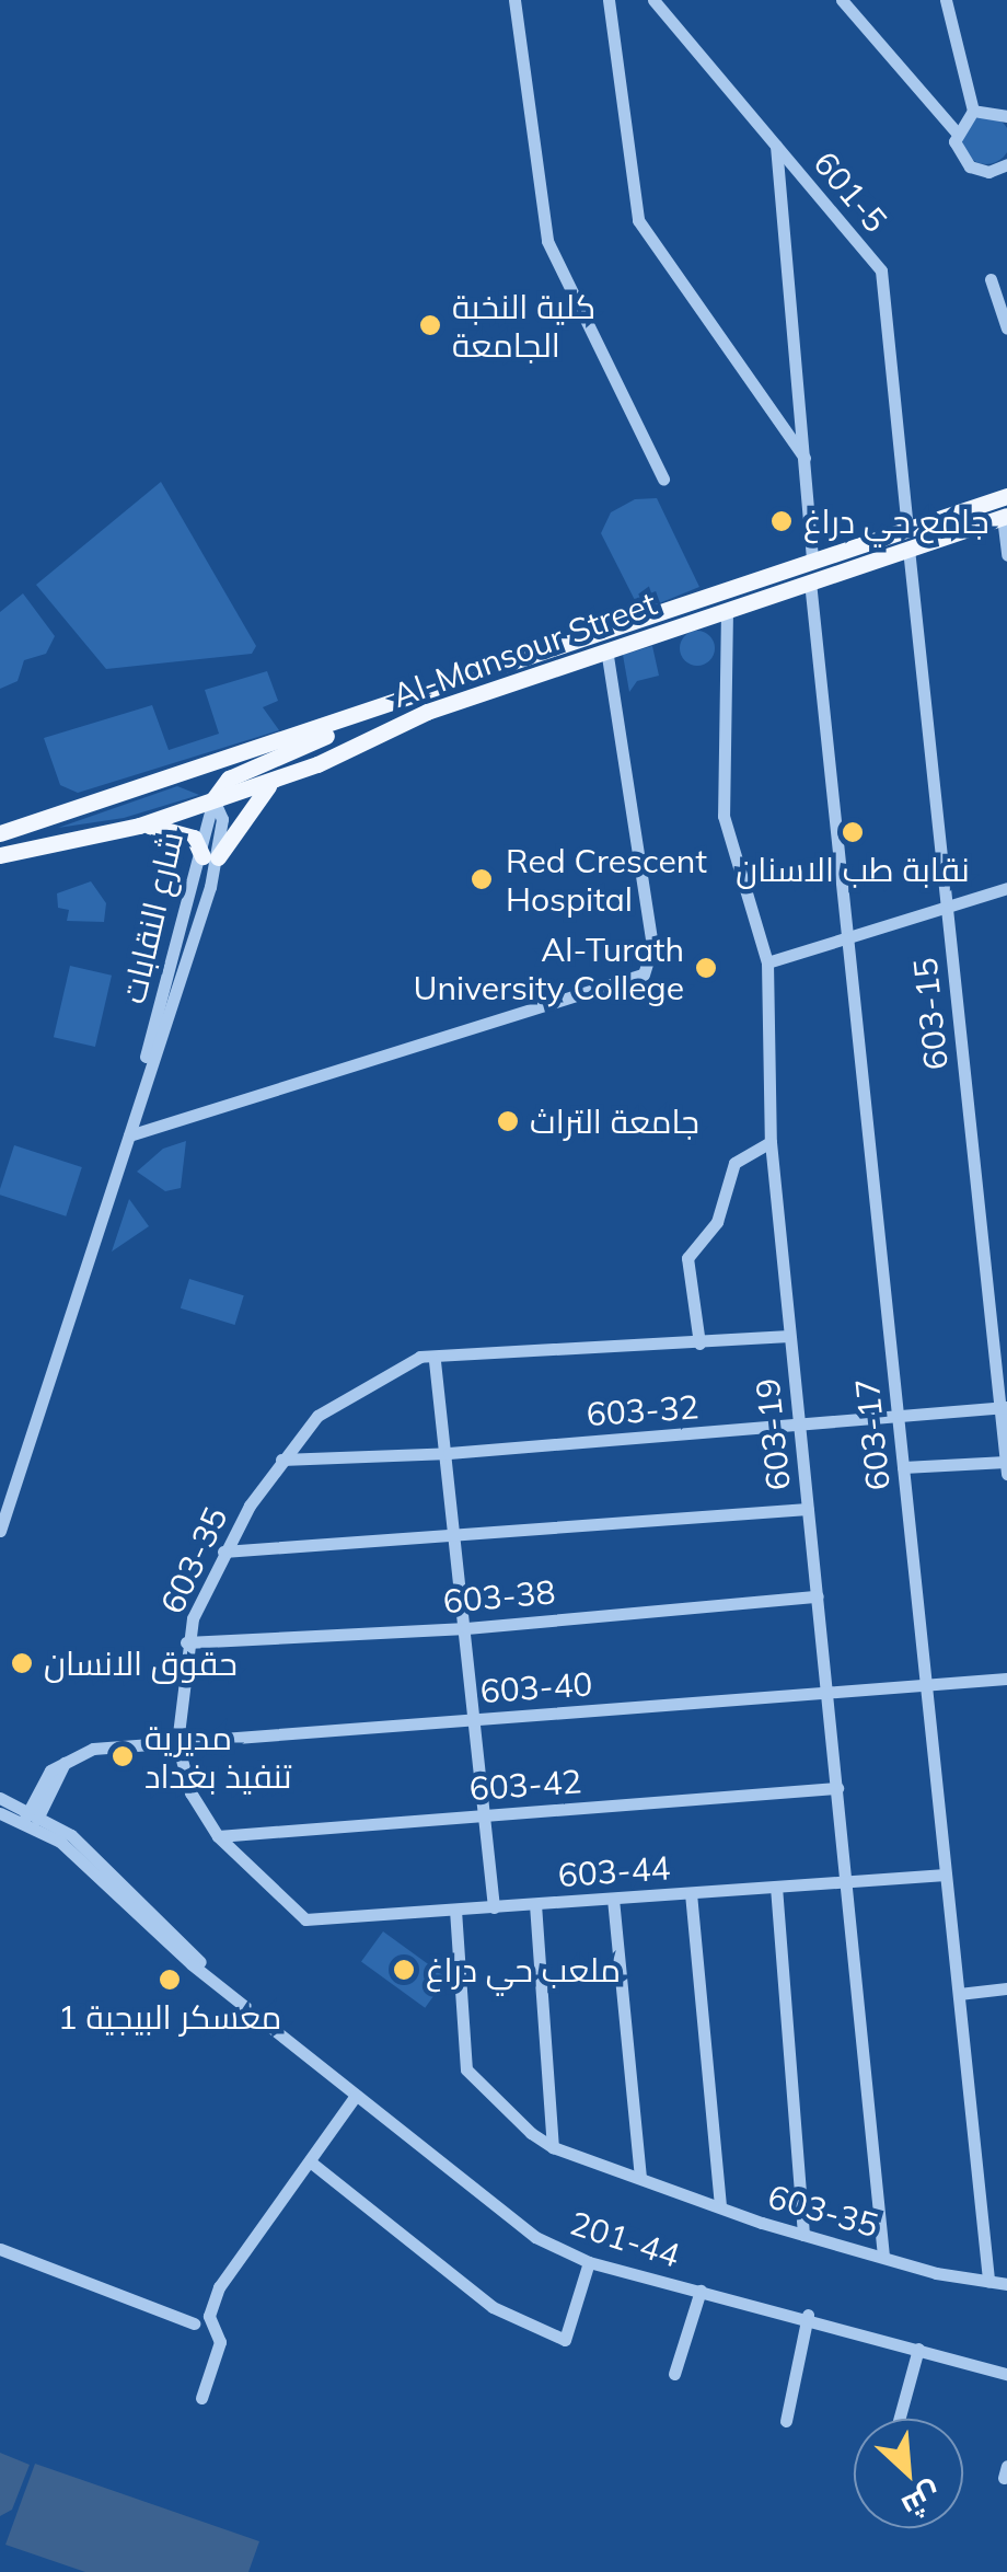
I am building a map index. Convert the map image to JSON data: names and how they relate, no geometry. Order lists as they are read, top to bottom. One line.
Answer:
{"streets":{"main road":["Al-Mansour Street"],"street":["601-5","شارع النقابات","603-15","603-32","603-19","603-17","603-35","603-38","603-40","603-42","603-44","201-44"]},"crossings":[["601-5","Al-Mansour Street"],["Al-Mansour Street","شارع النقابات"],["Al-Mansour Street","603-15"],["Al-Mansour Street","603-19"],["Al-Mansour Street","603-17"],["603-15","603-32"],["603-32","603-19"],["603-32","603-17"],["603-32","603-35"],["603-19","603-35"],["603-19","603-38"],["603-19","603-40"],["603-19","603-42"],["603-19","603-44"],["603-17","603-35"],["603-17","603-40"],["603-17","603-44"],["603-35","603-38"],["603-35","603-40"],["603-35","603-42"],["603-35","603-44"],["603-40","201-44"]],"places":["كلية النخبة الجامعة","جامع حي دراغ","نقابة طب الاسنان","Red Crescent Hospital","Al-Turath University College","جامعة التراث","حقوق الانسان","مديرية تنفيذ بغداد","ملعب حي دراغ","معسكر البيجية 1"],"north":"bottom right"}
